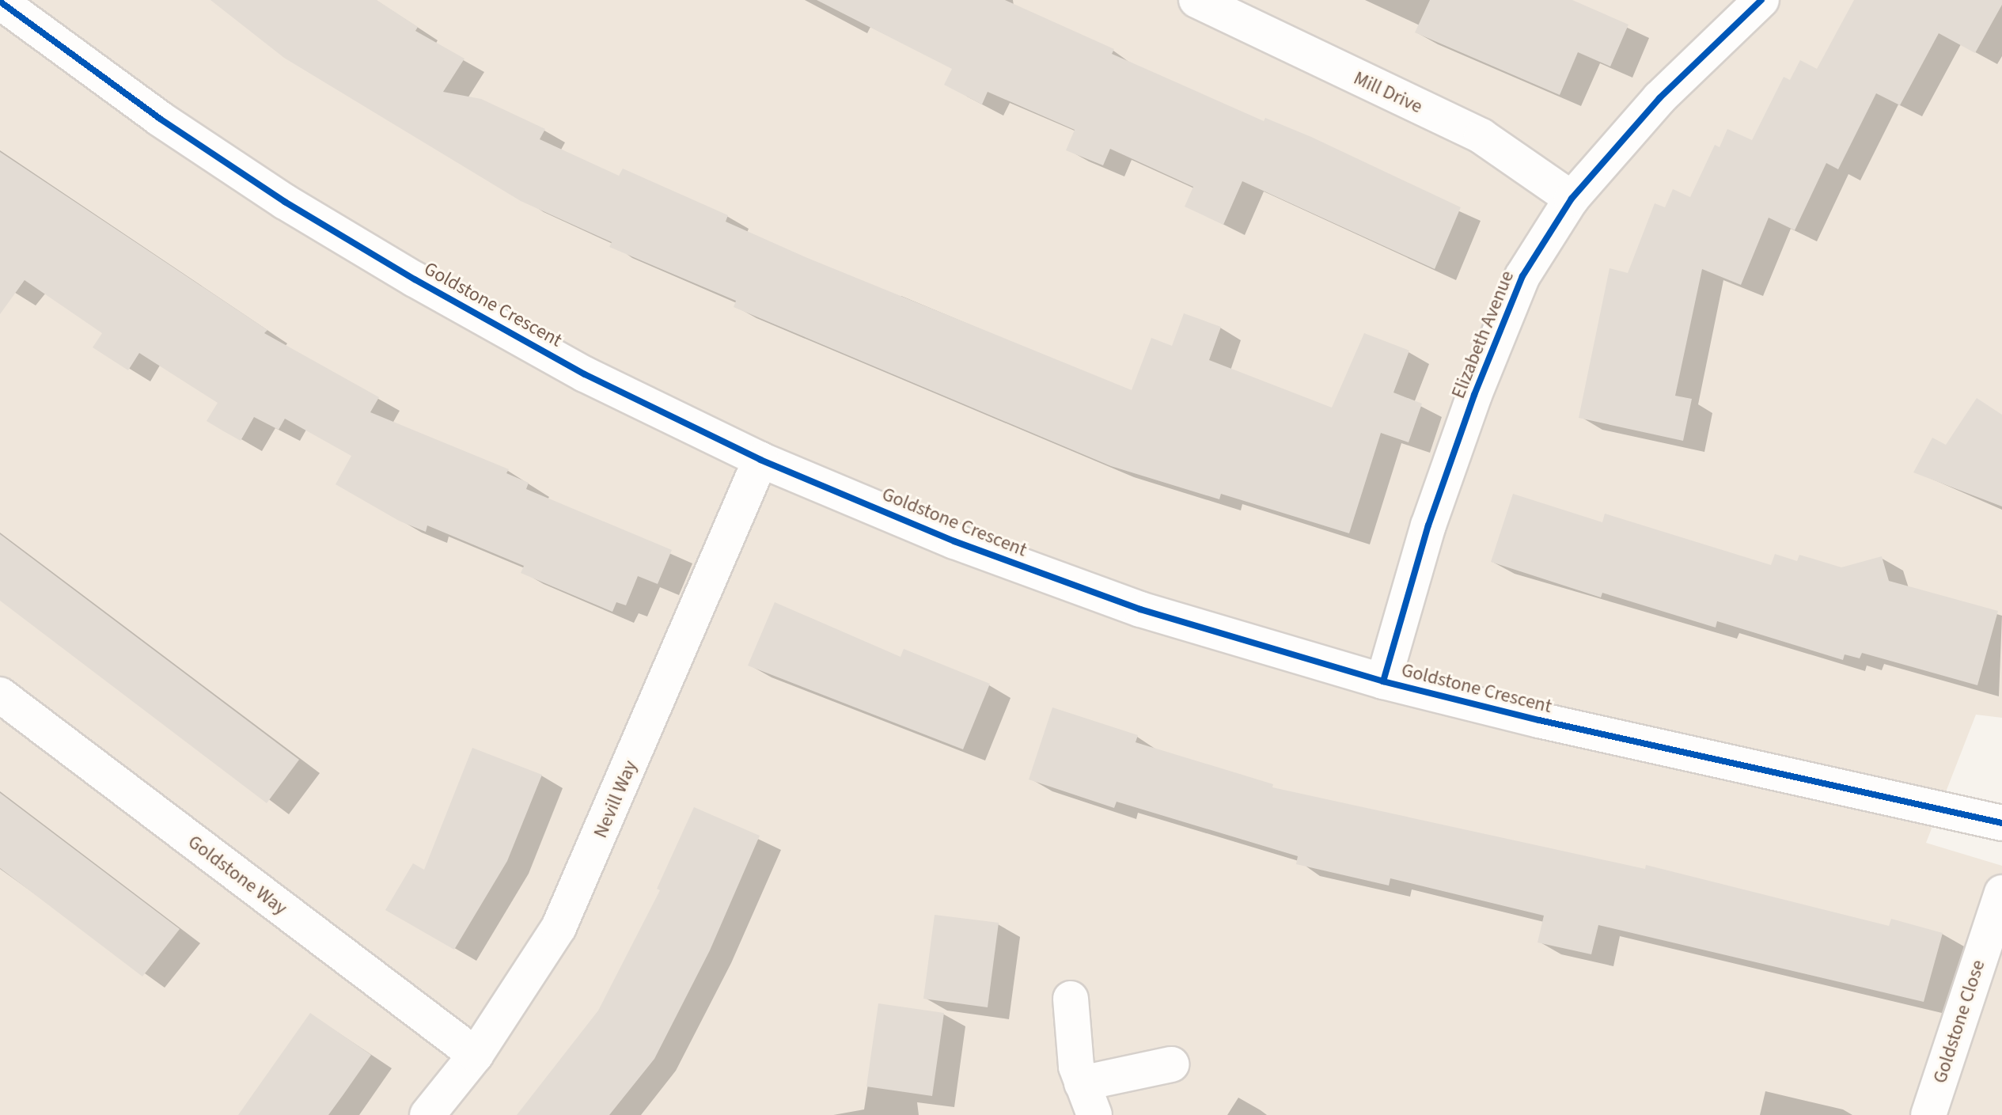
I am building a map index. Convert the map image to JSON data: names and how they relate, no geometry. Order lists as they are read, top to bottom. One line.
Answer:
{"streets":{"street":["Mill Drive","Goldstone Crescent","Elizabeth Avenue","Nevill Way","Goldstone Way","Goldstone Close"]},"crossings":[["Mill Drive","Elizabeth Avenue"],["Goldstone Crescent","Elizabeth Avenue"],["Goldstone Crescent","Nevill Way"],["Nevill Way","Goldstone Way"]]}
